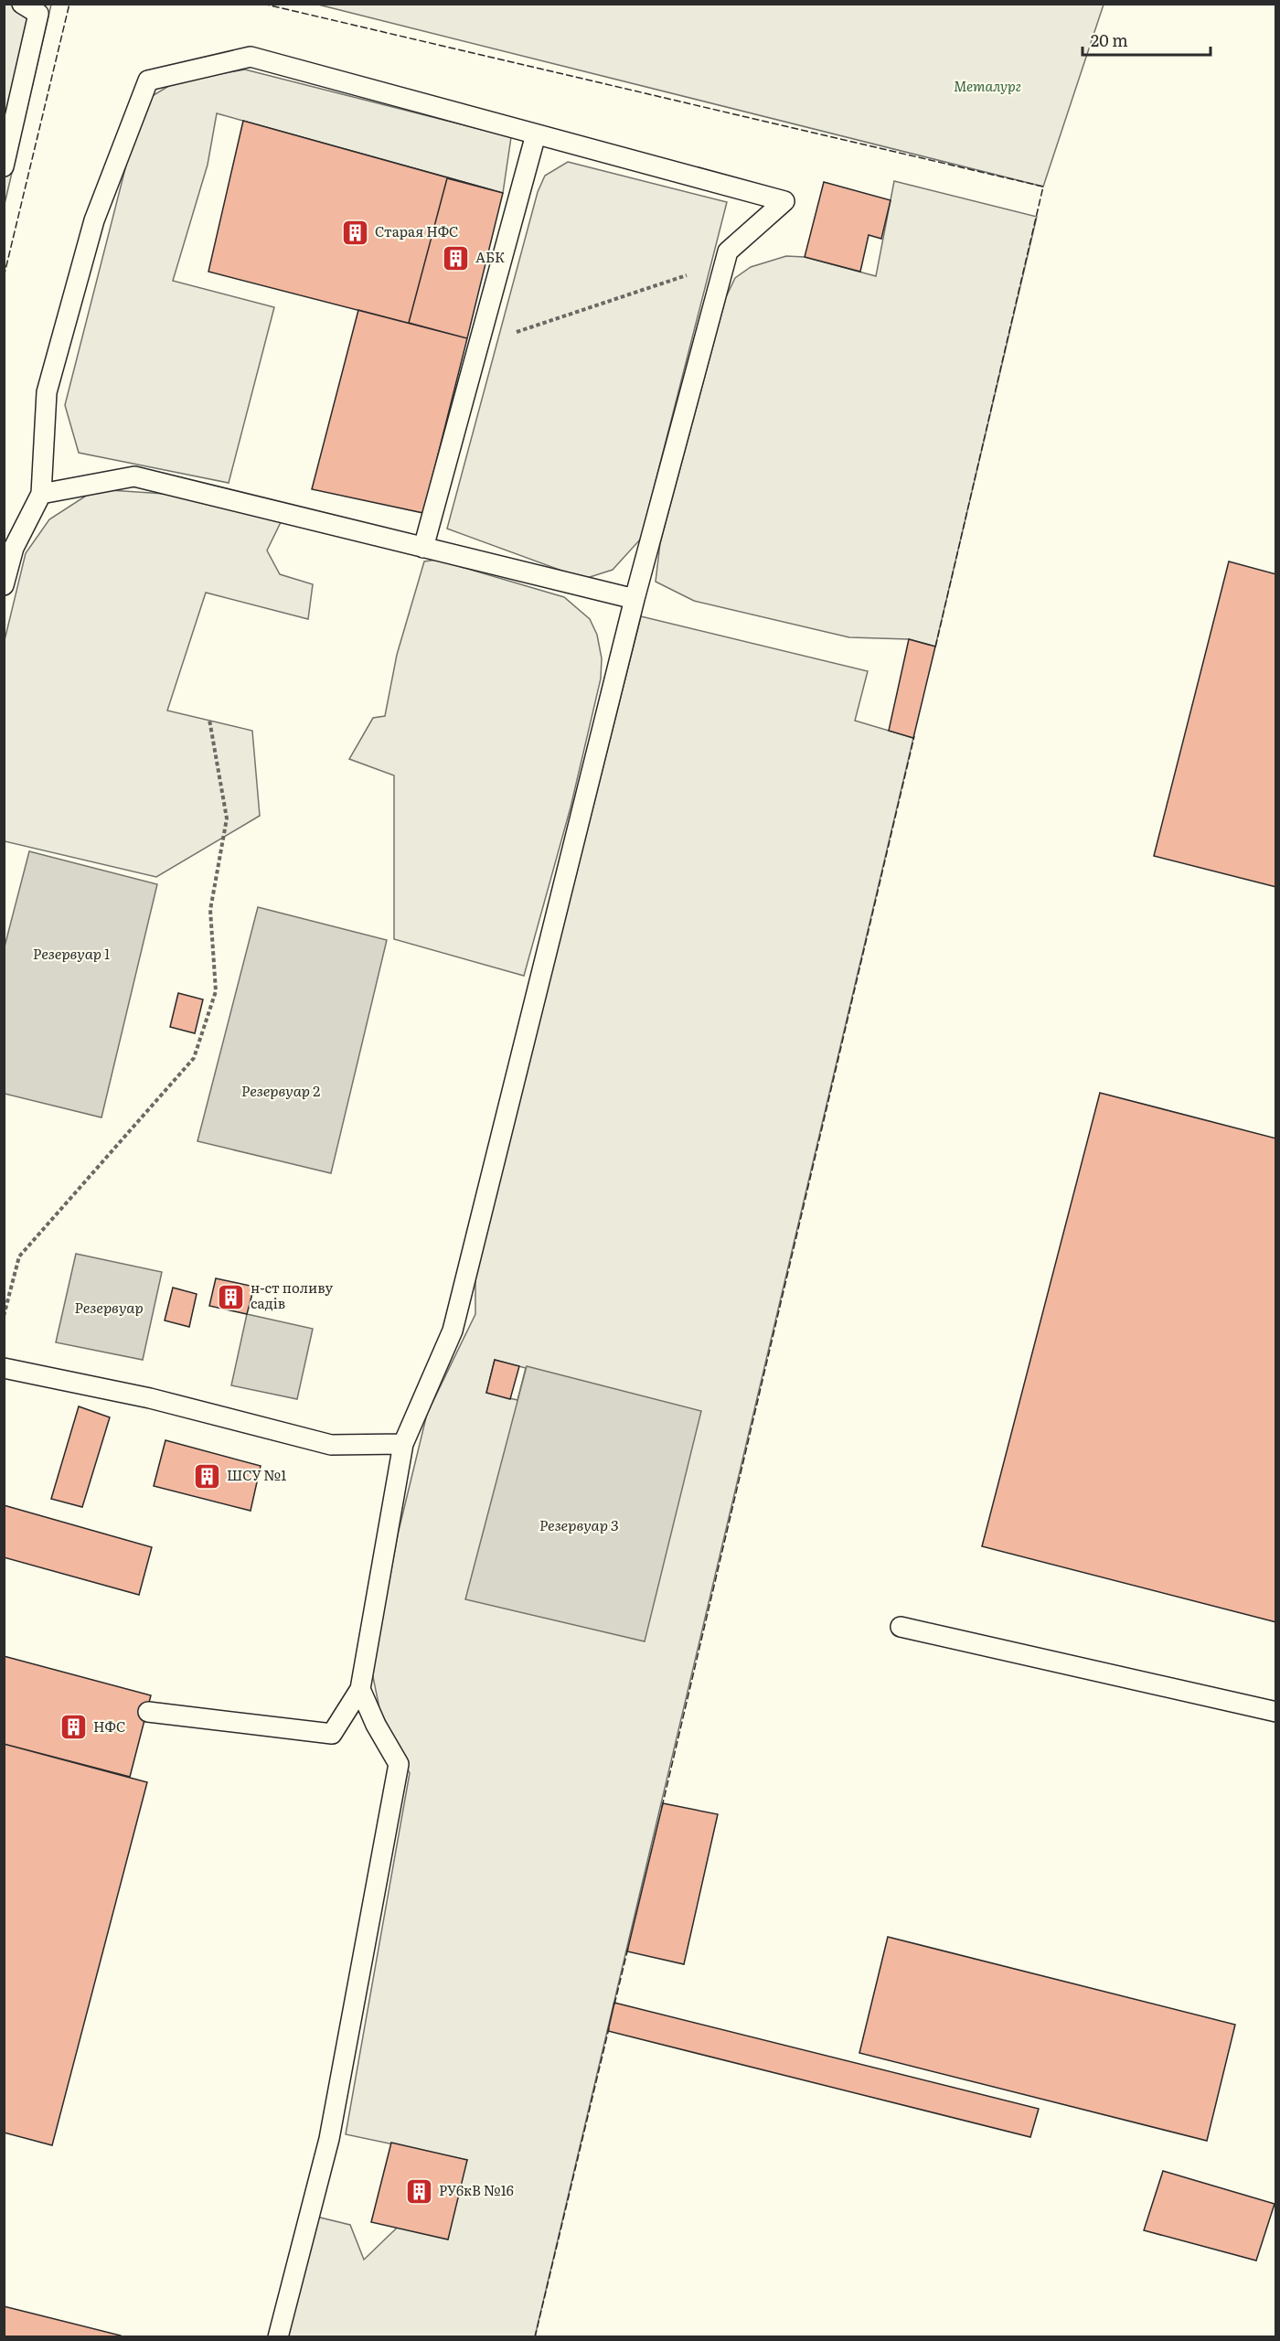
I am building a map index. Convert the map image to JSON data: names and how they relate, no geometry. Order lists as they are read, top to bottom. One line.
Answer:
{"water":["Резервуар 1","Резервуар 2","Резервуар","Резервуар 3"],"parks":["Металург"],"places":{"building":["Старая НФС","АБК","н-ст поливу садів","ШСУ №1","НФС","РУ6кВ №16"]},"scale_bar":"20 m"}
